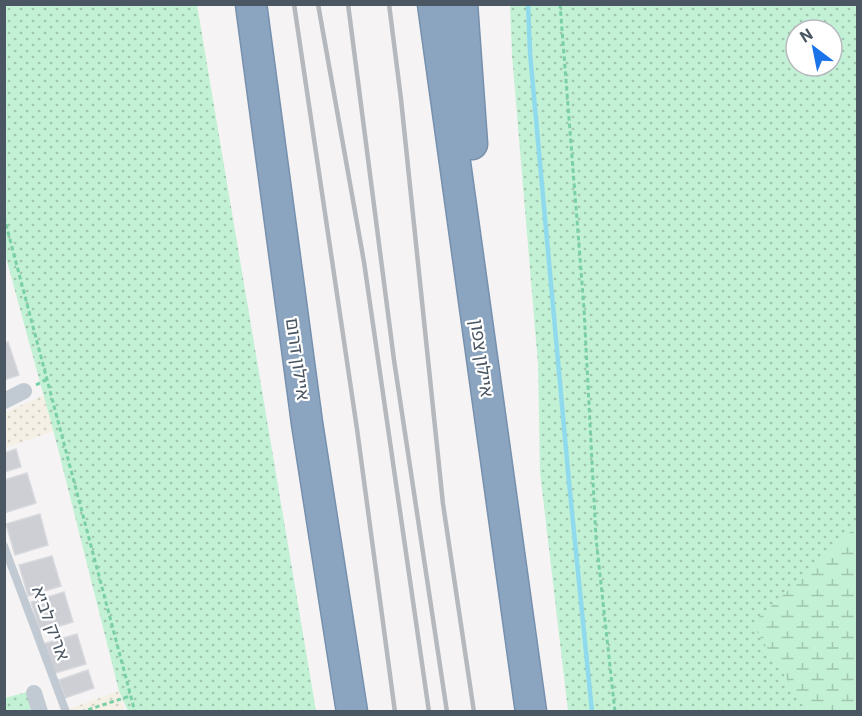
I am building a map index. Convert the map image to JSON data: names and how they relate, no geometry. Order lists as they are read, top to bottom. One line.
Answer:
{"streets":{"highway":["איילון צפון","איילון דרום"],"lane":["אריק לביא"]},"north":"top left"}
